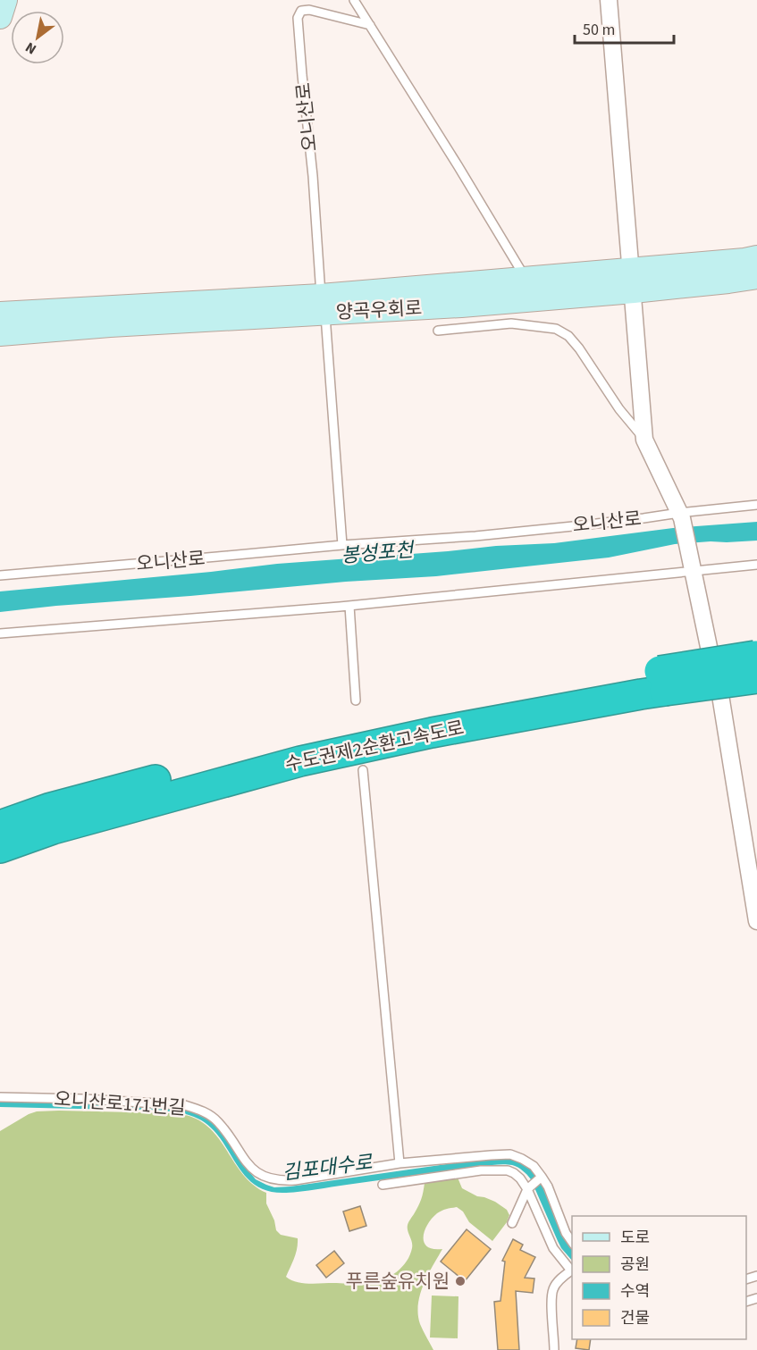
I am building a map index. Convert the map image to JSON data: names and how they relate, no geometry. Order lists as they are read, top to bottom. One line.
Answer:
{"streets":{"highway":["수도권제2순환고속도로"],"main road":["양곡우회로"],"lane":["오니산로","오니산로171번길"]},"crossings":[["오니산로","양곡우회로"]],"water":["봉성포천","김포대수로"],"places":["푸른숲유치원"],"legend":["도로","공원","수역","건물"],"scale_bar":"50 m","north":"bottom left"}
